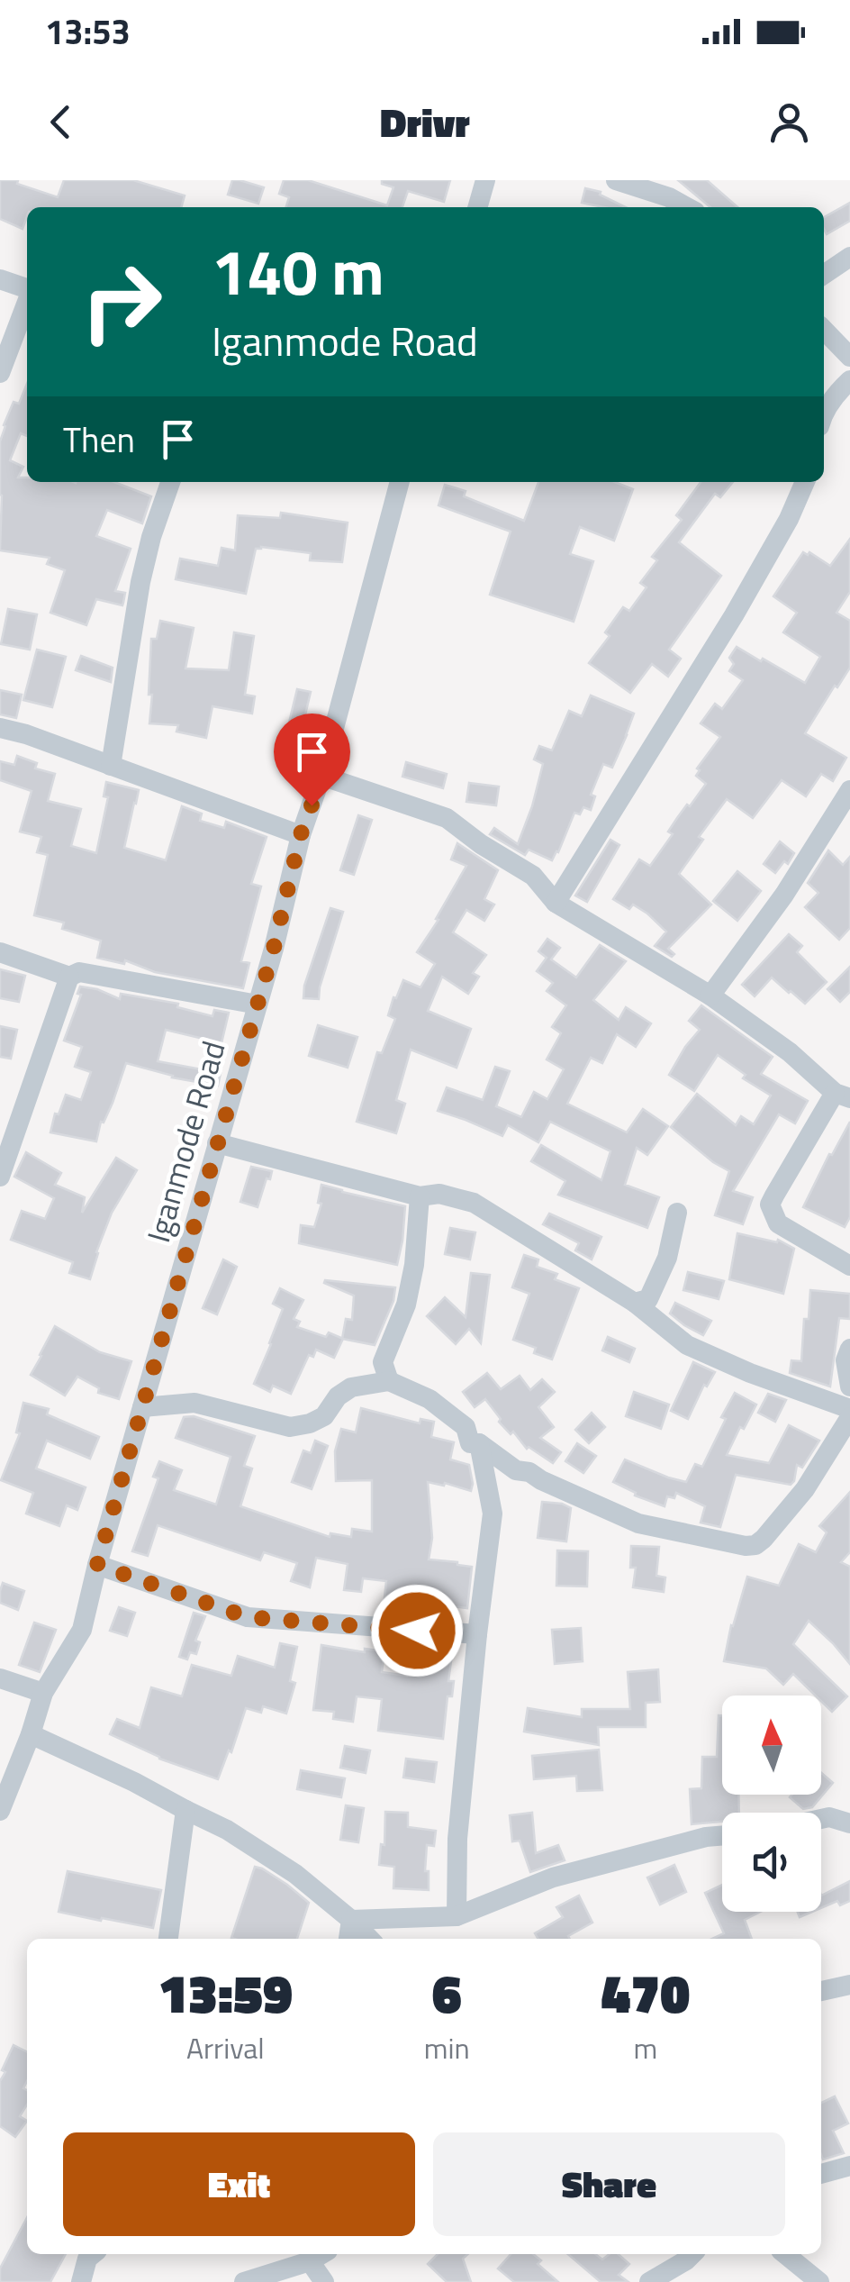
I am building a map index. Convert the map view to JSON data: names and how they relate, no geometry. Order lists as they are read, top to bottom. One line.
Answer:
{"streets":{"street":["Iganmode Road"]},"north":"top","page":{"status":"13:53","header":"Drivr","turn":["140 m","Iganmode Road"],"then":"Then","eta":["13:59","Arrival","6","min","470","m"],"buttons":["Exit","Share"]}}
